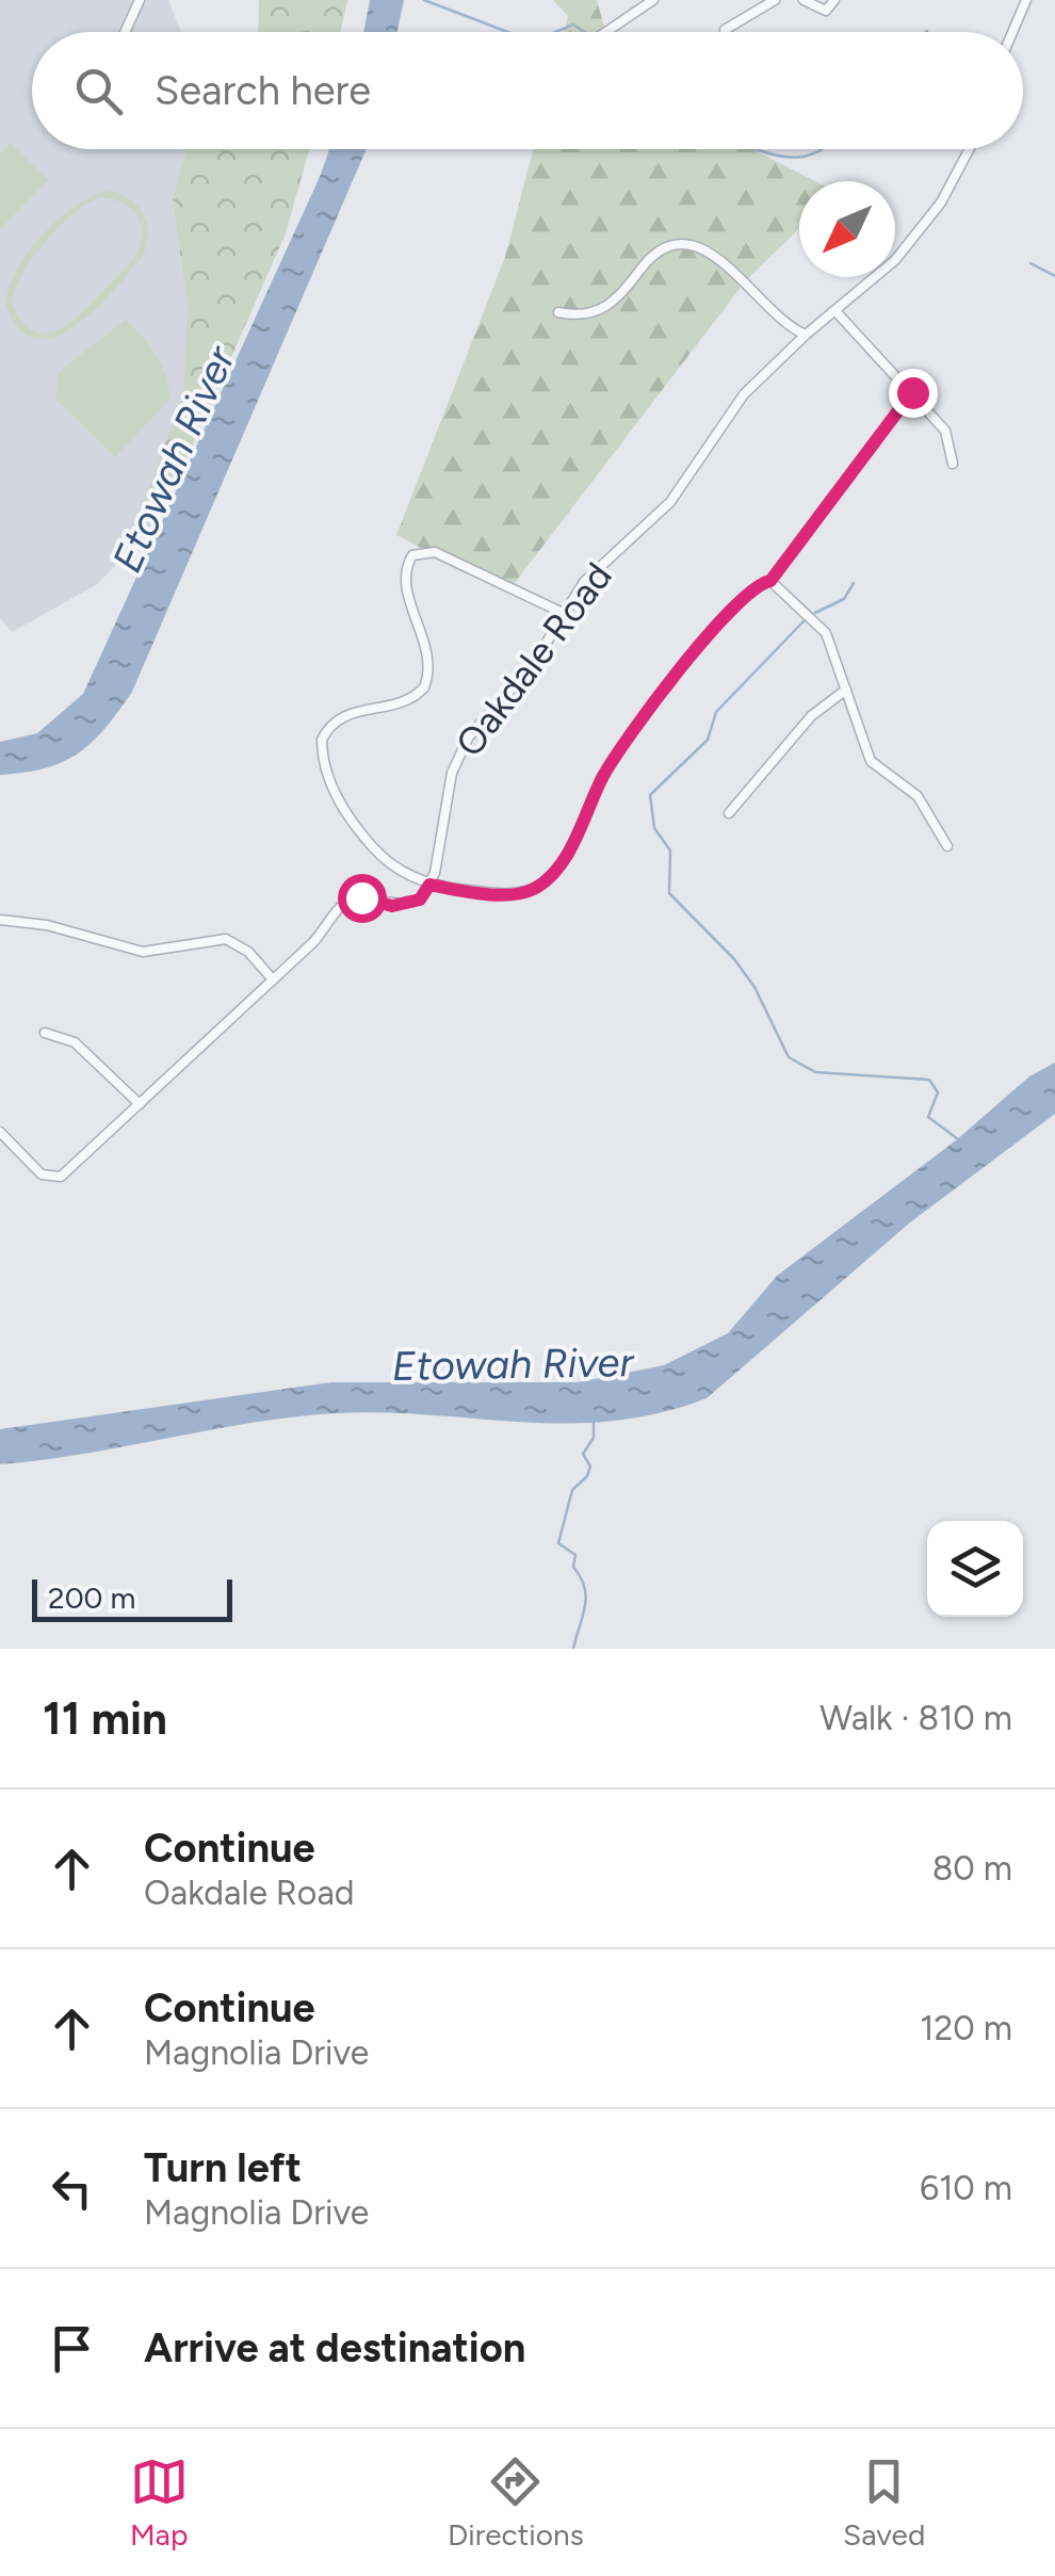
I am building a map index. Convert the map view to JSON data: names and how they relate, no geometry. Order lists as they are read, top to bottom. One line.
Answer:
{"streets":{"street":["Oakdale Road"]},"water":["Etowah River"],"scale_bar":"200 m","north":"bottom left","page":{"search":"Search here","scale":"200 m","heading":["11 min","Walk · 810 m"],"list":[["Continue","Oakdale Road","80 m"],["Continue","Magnolia Drive","120 m"],["Turn left","Magnolia Drive","610 m"],"Arrive at destination"],"nav":["Map","Directions","Saved"]}}
